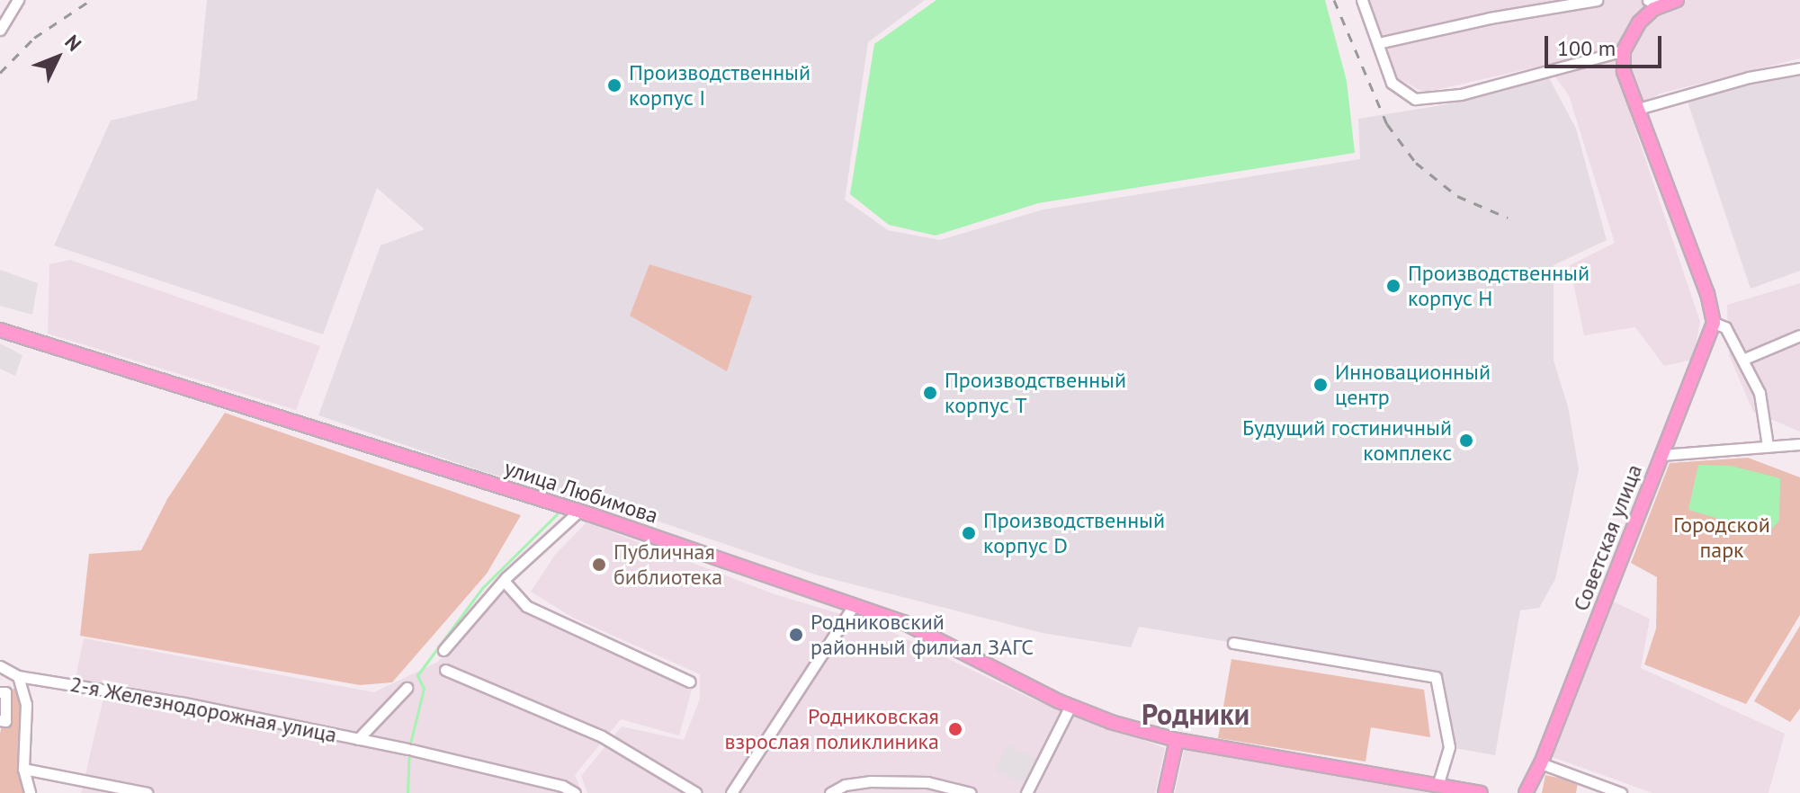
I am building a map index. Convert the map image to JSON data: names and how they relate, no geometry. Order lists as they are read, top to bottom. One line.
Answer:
{"streets":{"main road":["улица Любимова","Советская улица"],"street":["2-я Железнодорожная улица"]},"districts":["Родники"],"parks":["Городской парк"],"places":["Производственный корпус I","Производственный корпус H","Инновационный центр","Производственный корпус T","Будущий гостиничный комплекс","Производственный корпус D","Публичная библиотека","Родниковский районный филиал ЗАГС","Родниковская взрослая поликлиника"],"scale_bar":"100 m","north":"top right"}
